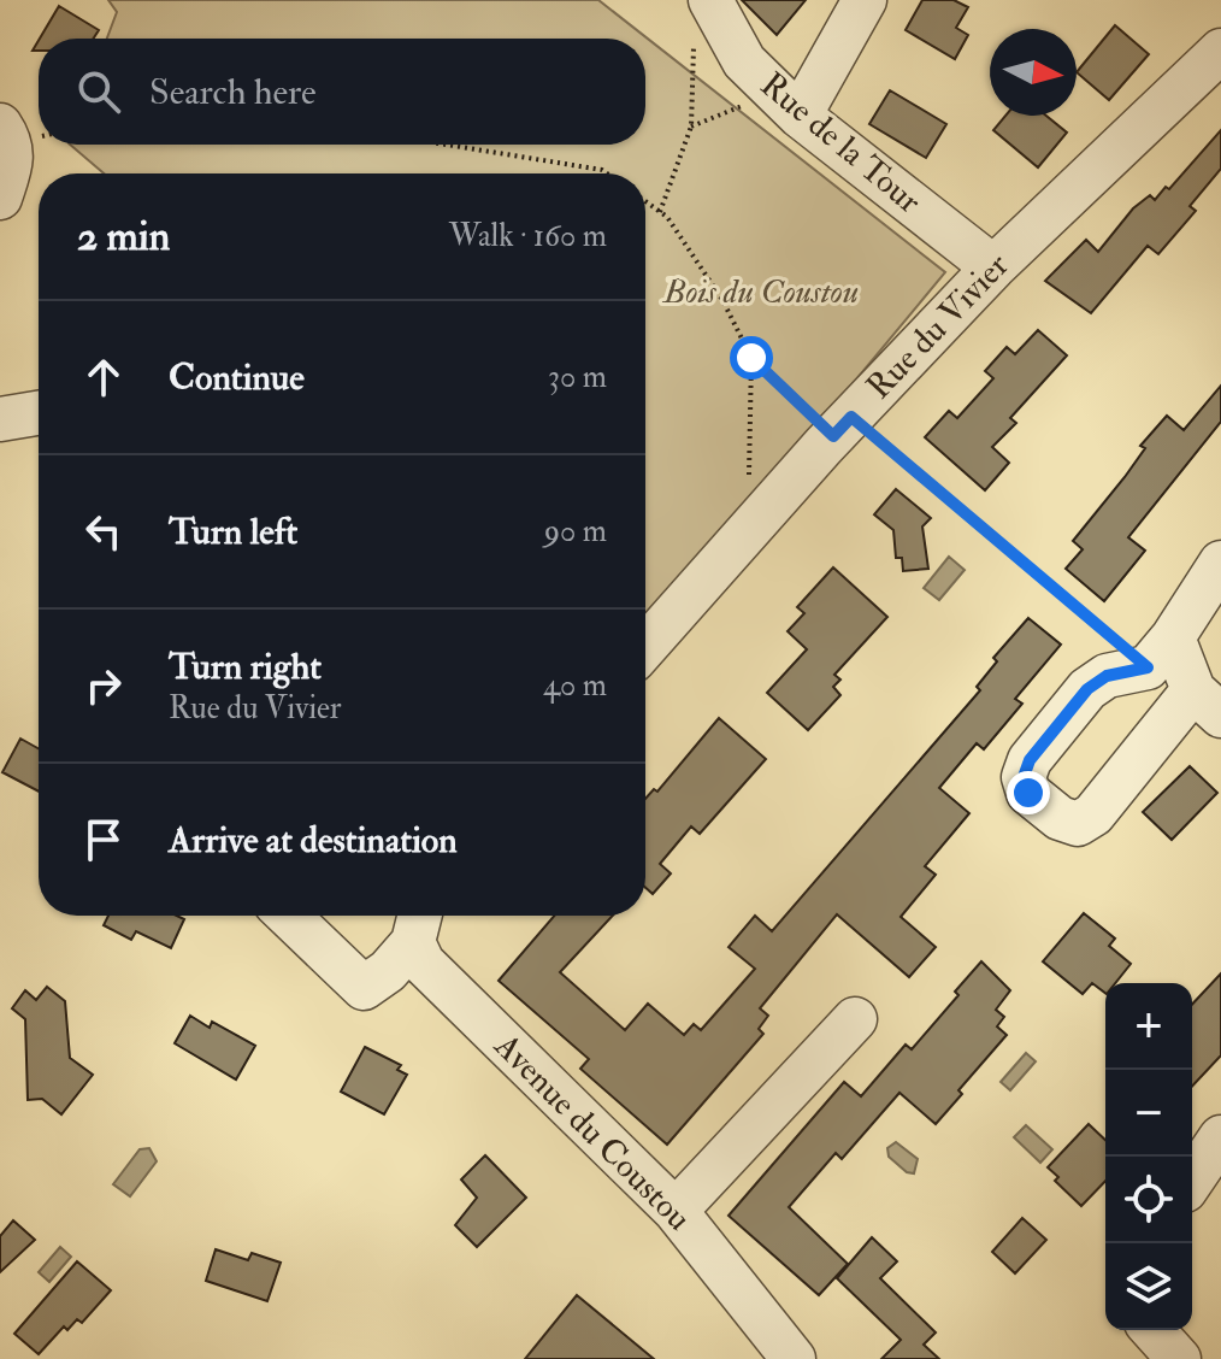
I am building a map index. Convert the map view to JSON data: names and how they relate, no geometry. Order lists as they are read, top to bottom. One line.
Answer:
{"streets":{"street":["Rue de la Tour","Rue du Vivier","Avenue du Coustou"]},"crossings":[["Rue de la Tour","Rue du Vivier"]],"parks":["Bois du Coustou"],"north":"right","page":{"search":"Search here","heading":["2 min","Walk · 160 m"],"list":[["Continue","30 m"],["Turn left","90 m"],["Turn right","Rue du Vivier","40 m"],"Arrive at destination"],"map_buttons":["+","−"]}}
